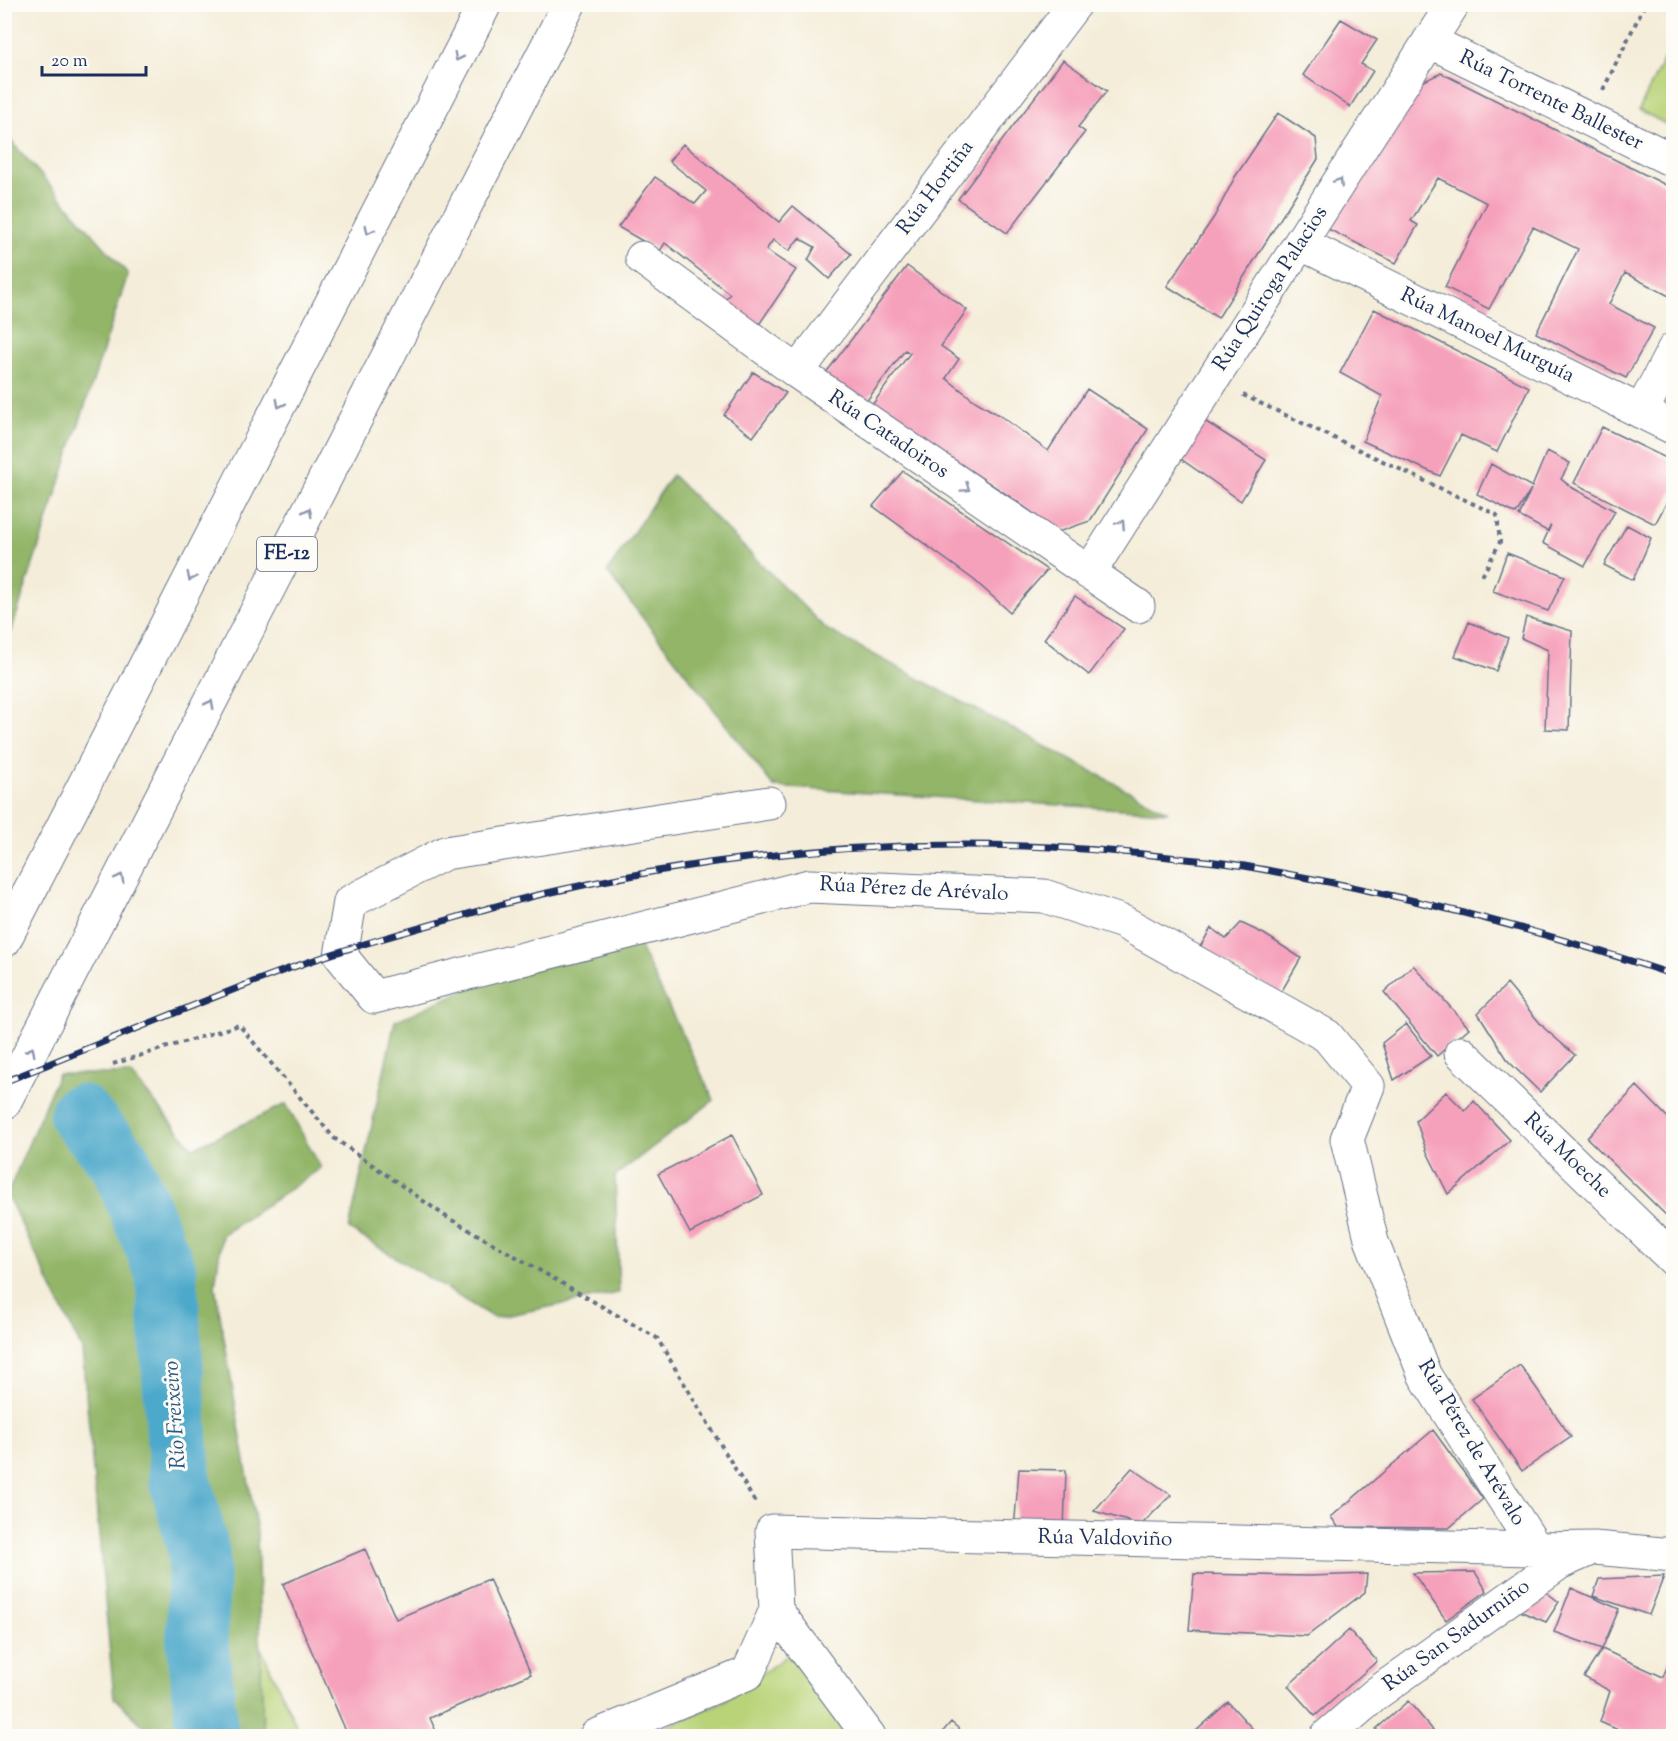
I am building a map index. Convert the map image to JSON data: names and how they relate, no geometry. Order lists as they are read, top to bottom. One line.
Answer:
{"streets":{"main road":["Rúa Torrente Ballester","Rúa Hortiña","Rúa Quiroga Palacios","Rúa Manoel Murguía","Rúa Catadoiros","FE-12","Rúa Pérez de Arévalo","Rúa Moeche","Rúa Valdoviño","Rúa San Sadurniño"]},"crossings":[["Rúa Torrente Ballester","Rúa Quiroga Palacios"],["Rúa Hortiña","Rúa Catadoiros"],["Rúa Quiroga Palacios","Rúa Manoel Murguía"],["Rúa Quiroga Palacios","Rúa Catadoiros"],["Rúa Pérez de Arévalo","Rúa Valdoviño"],["Rúa Valdoviño","Rúa San Sadurniño"]],"one_way":["Rúa Quiroga Palacios","Rúa Catadoiros"],"water":["Río Freixeiro"],"scale_bar":"20 m"}
